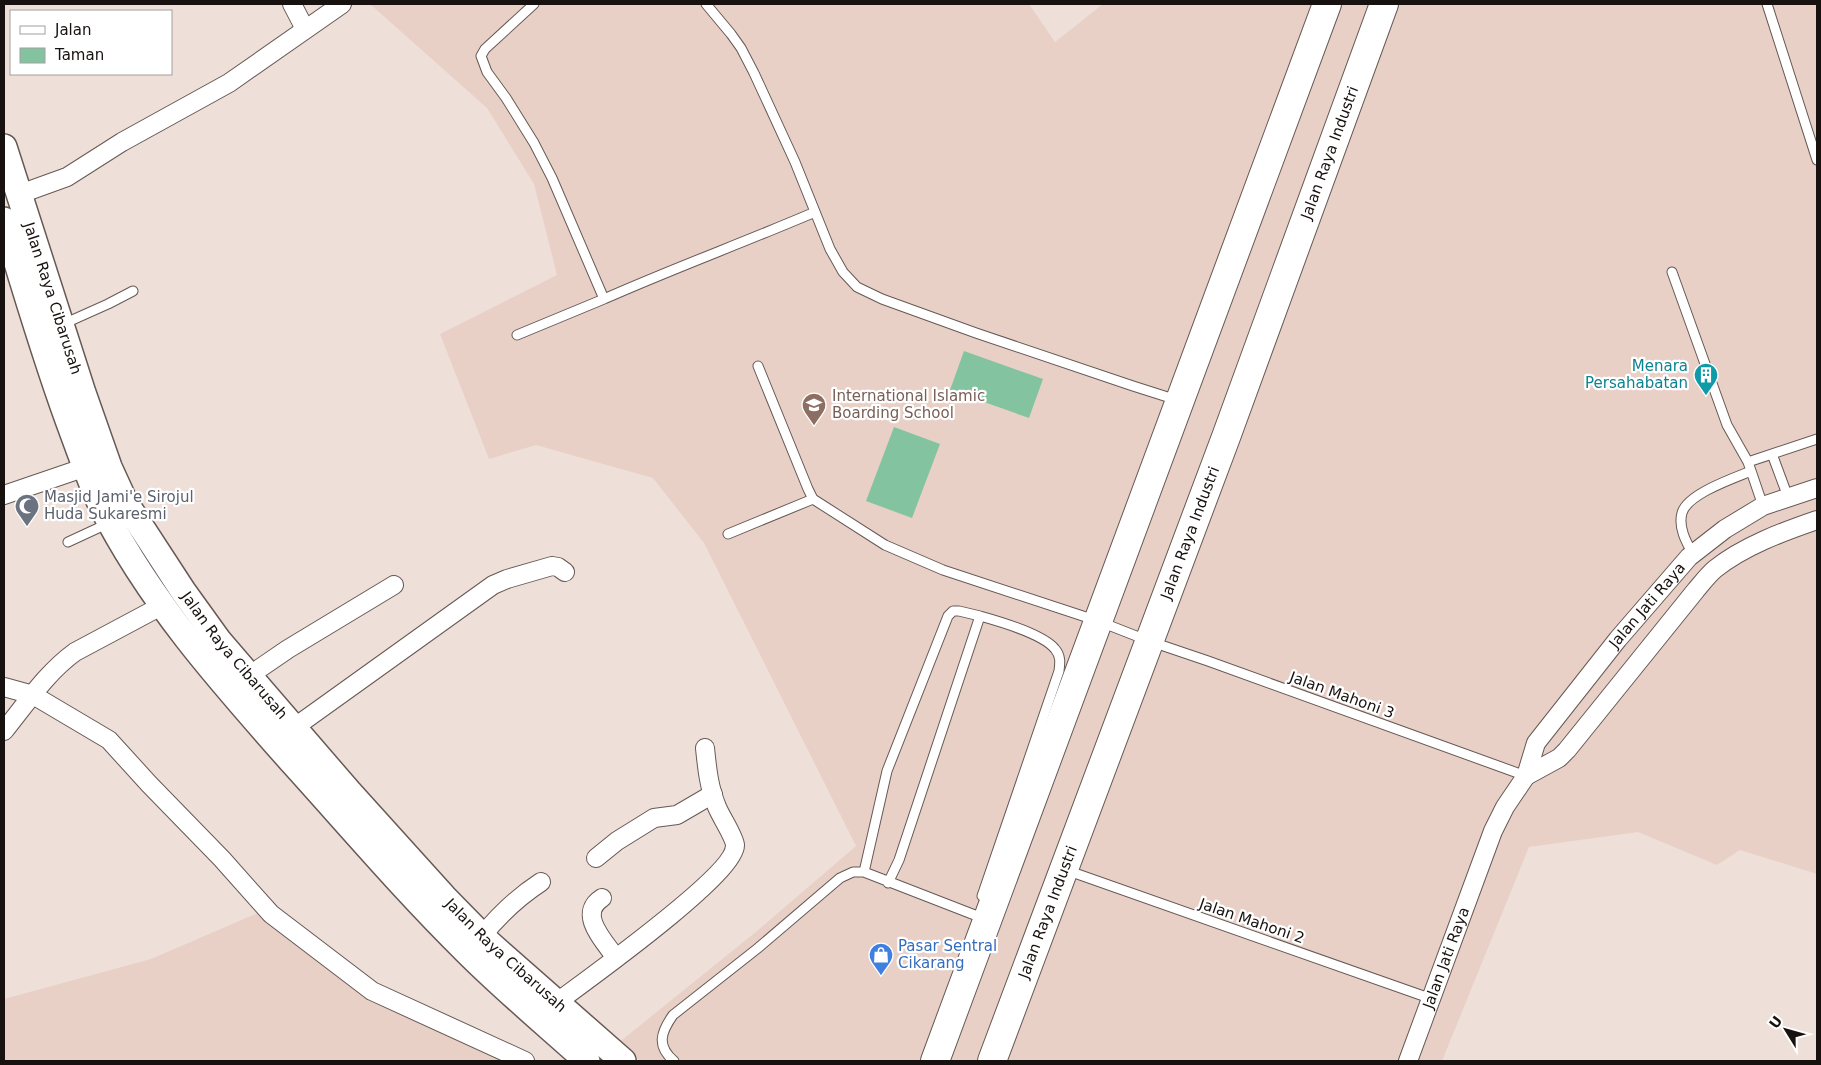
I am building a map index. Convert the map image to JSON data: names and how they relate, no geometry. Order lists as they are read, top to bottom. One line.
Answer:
{"streets":{"main road":["Jalan Raya Industri"],"street":["Jalan Raya Cibarusah","Jalan Jati Raya"],"lane":["Jalan Mahoni 3","Jalan Mahoni 2"]},"crossings":[["Jalan Raya Industri","Jalan Mahoni 3"],["Jalan Raya Industri","Jalan Mahoni 2"],["Jalan Jati Raya","Jalan Mahoni 3"],["Jalan Jati Raya","Jalan Mahoni 2"]],"places":{"building":["Menara Persahabatan"],"school or university":["International Islamic Boarding School"],"mosque":["Masjid Jami'e Sirojul Huda Sukaresmi"],"shop":["Pasar Sentral Cikarang"]},"legend":["Jalan","Taman"],"north":"top left"}
